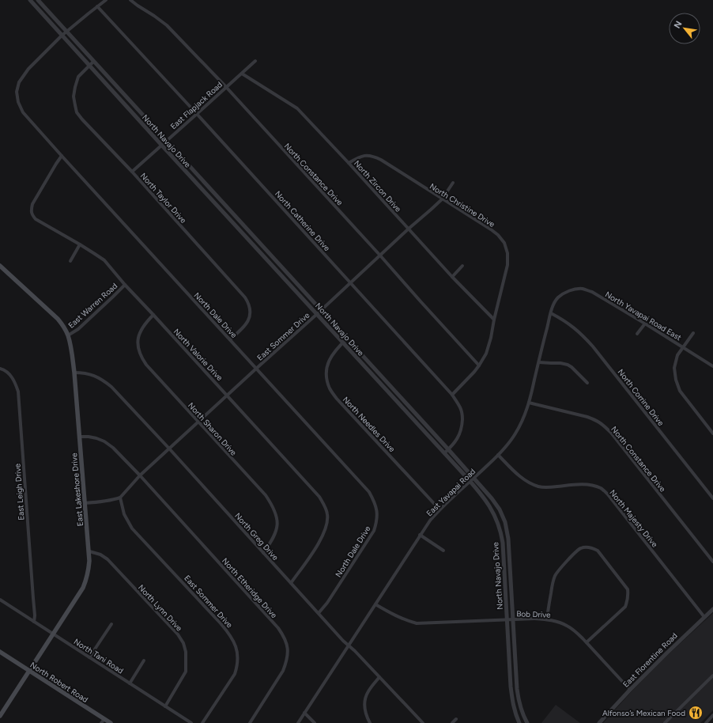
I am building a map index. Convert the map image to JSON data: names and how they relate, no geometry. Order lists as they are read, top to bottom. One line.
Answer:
{"streets":{"main road":["East Lakeshore Drive","North Robert Road"],"street":["East Flapjack Road","North Navajo Drive","North Constance Drive","North Zircon Drive","North Taylor Drive","North Christine Drive","North Catherine Drive","East Warren Road","North Dale Drive","North Yavapai Road East","East Sommer Drive","North Valorie Drive","North Corrine Drive","North Needles Drive","North Sharon Drive","East Leigh Drive","East Yavapai Road","North Majesty Drive","North Greg Drive","North Etheridge Drive","North Lynn Drive","Bob Drive","North Tani Road","East Florentine Road"]},"crossings":[["East Flapjack Road","North Navajo Drive"],["East Flapjack Road","North Constance Drive"],["East Flapjack Road","North Zircon Drive"],["East Flapjack Road","North Taylor Drive"],["East Flapjack Road","North Catherine Drive"],["North Navajo Drive","North Taylor Drive"],["North Navajo Drive","North Catherine Drive"],["North Navajo Drive","North Dale Drive"],["North Navajo Drive","East Sommer Drive"],["North Navajo Drive","North Needles Drive"],["North Navajo Drive","East Yavapai Road"],["North Navajo Drive","Bob Drive"],["North Constance Drive","North Christine Drive"],["North Constance Drive","East Sommer Drive"],["North Constance Drive","East Yavapai Road"],["North Zircon Drive","North Christine Drive"],["North Zircon Drive","East Sommer Drive"],["North Taylor Drive","North Dale Drive"],["North Christine Drive","North Catherine Drive"],["North Christine Drive","East Sommer Drive"],["North Catherine Drive","North Dale Drive"],["North Catherine Drive","East Sommer Drive"],["East Warren Road","North Valorie Drive"],["East Warren Road","East Lakeshore Drive"],["North Dale Drive","East Sommer Drive"],["North Dale Drive","North Valorie Drive"],["North Dale Drive","North Greg Drive"],["North Yavapai Road East","East Yavapai Road"],["East Sommer Drive","North Valorie Drive"],["East Sommer Drive","North Sharon Drive"],["East Sommer Drive","North Greg Drive"],["East Sommer Drive","North Etheridge Drive"],["North Valorie Drive","North Sharon Drive"],["North Valorie Drive","North Greg Drive"],["North Corrine Drive","East Yavapai Road"],["North Needles Drive","East Yavapai Road"],["North Sharon Drive","North Greg Drive"],["East Lakeshore Drive","North Greg Drive"],["East Lakeshore Drive","North Etheridge Drive"],["East Lakeshore Drive","North Lynn Drive"],["East Lakeshore Drive","North Tani Road"],["East Lakeshore Drive","North Robert Road"],["East Leigh Drive","North Tani Road"],["East Yavapai Road","North Majesty Drive"],["East Yavapai Road","North Greg Drive"],["East Yavapai Road","Bob Drive"],["North Majesty Drive","East Florentine Road"],["North Lynn Drive","North Tani Road"],["Bob Drive","East Florentine Road"]],"places":{"restaurant":["Alfonso’s Mexican Food"]},"north":"top left"}
